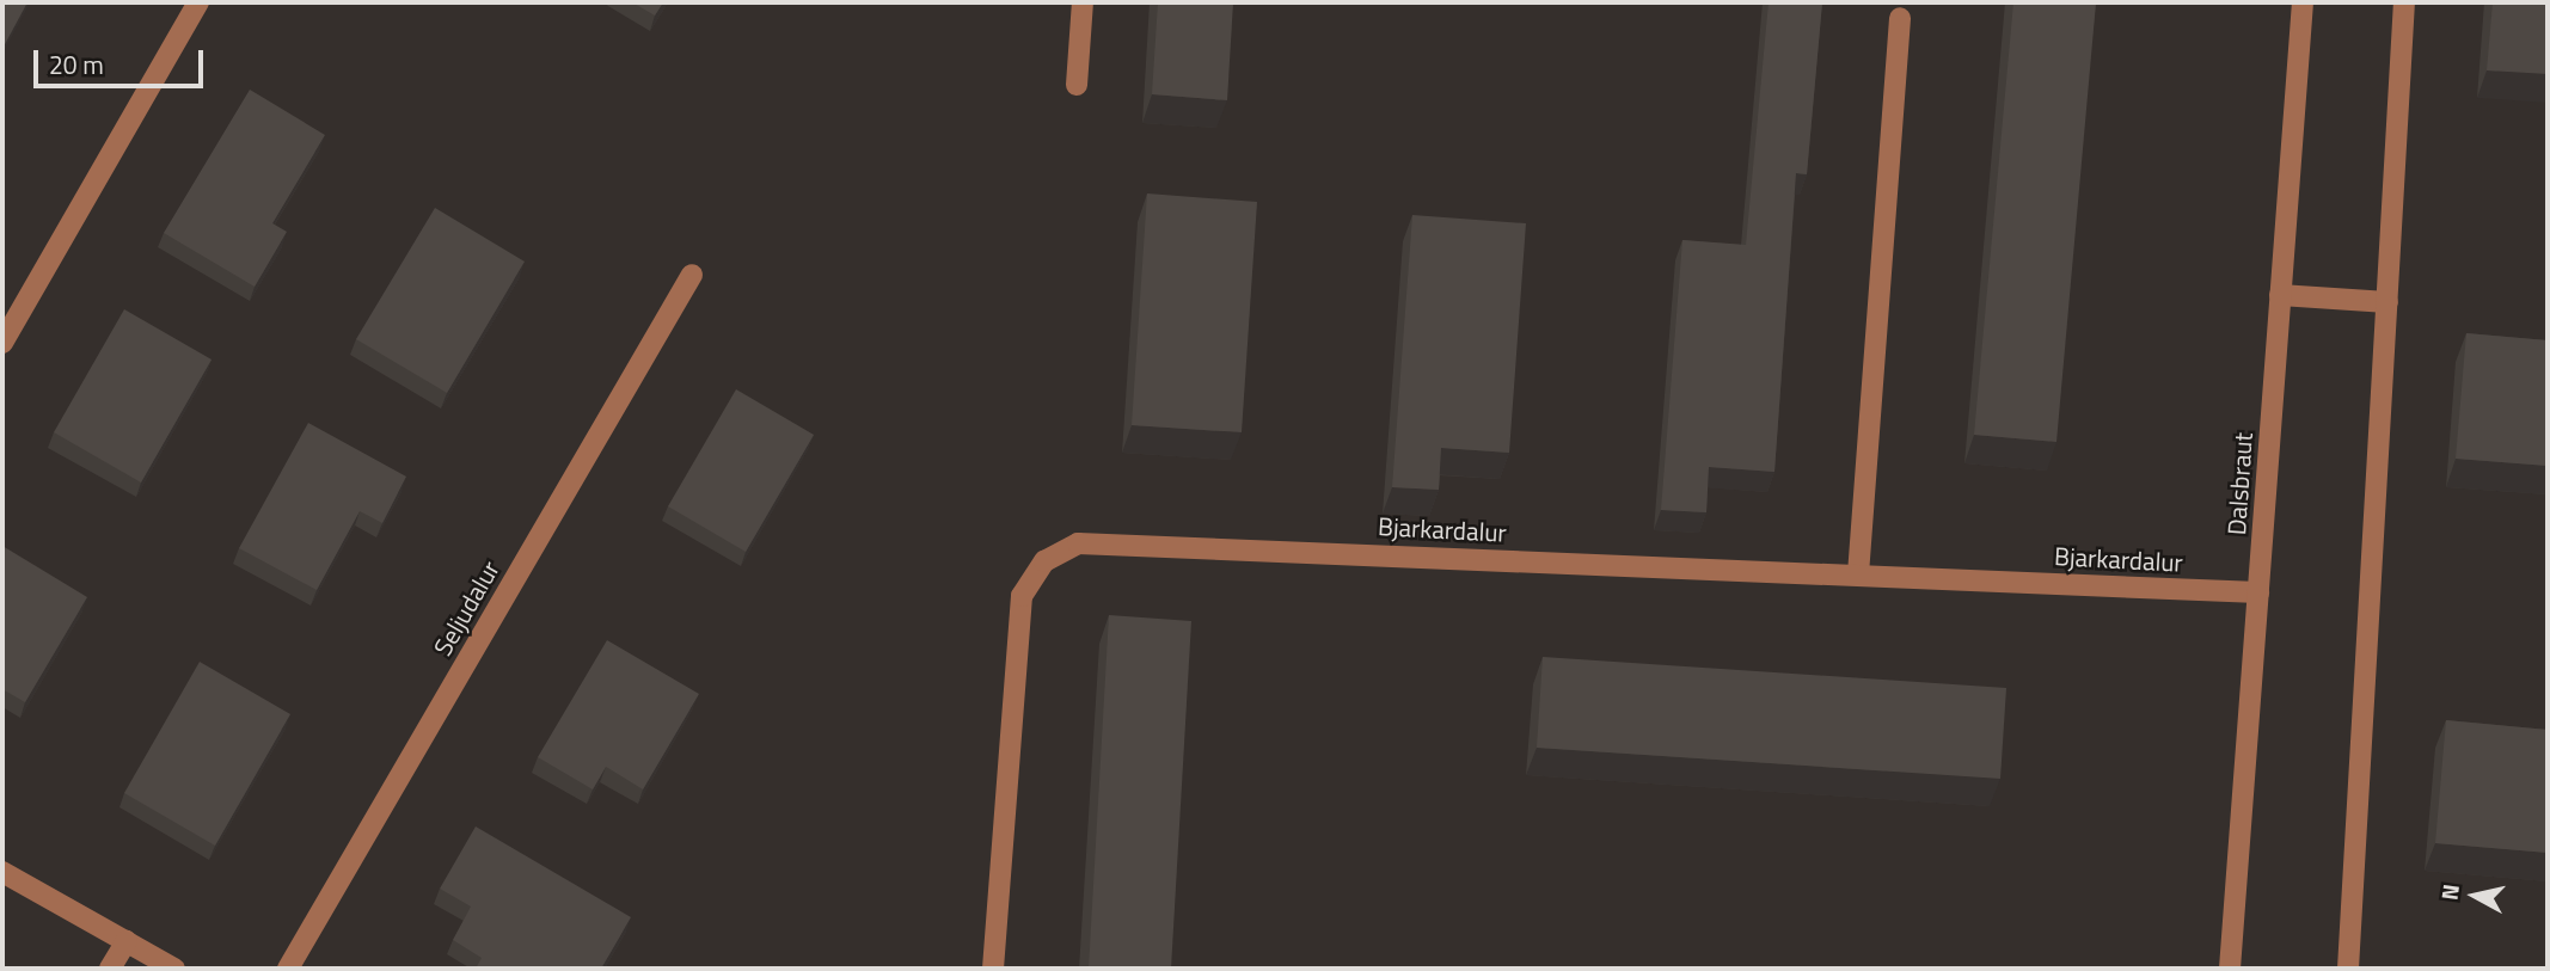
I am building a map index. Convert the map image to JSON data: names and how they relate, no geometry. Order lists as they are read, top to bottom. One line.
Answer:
{"streets":{"street":["Dalsbraut","Bjarkardalur","Seljudalur"]},"crossings":[["Dalsbraut","Bjarkardalur"]],"scale_bar":"20 m","north":"left"}
